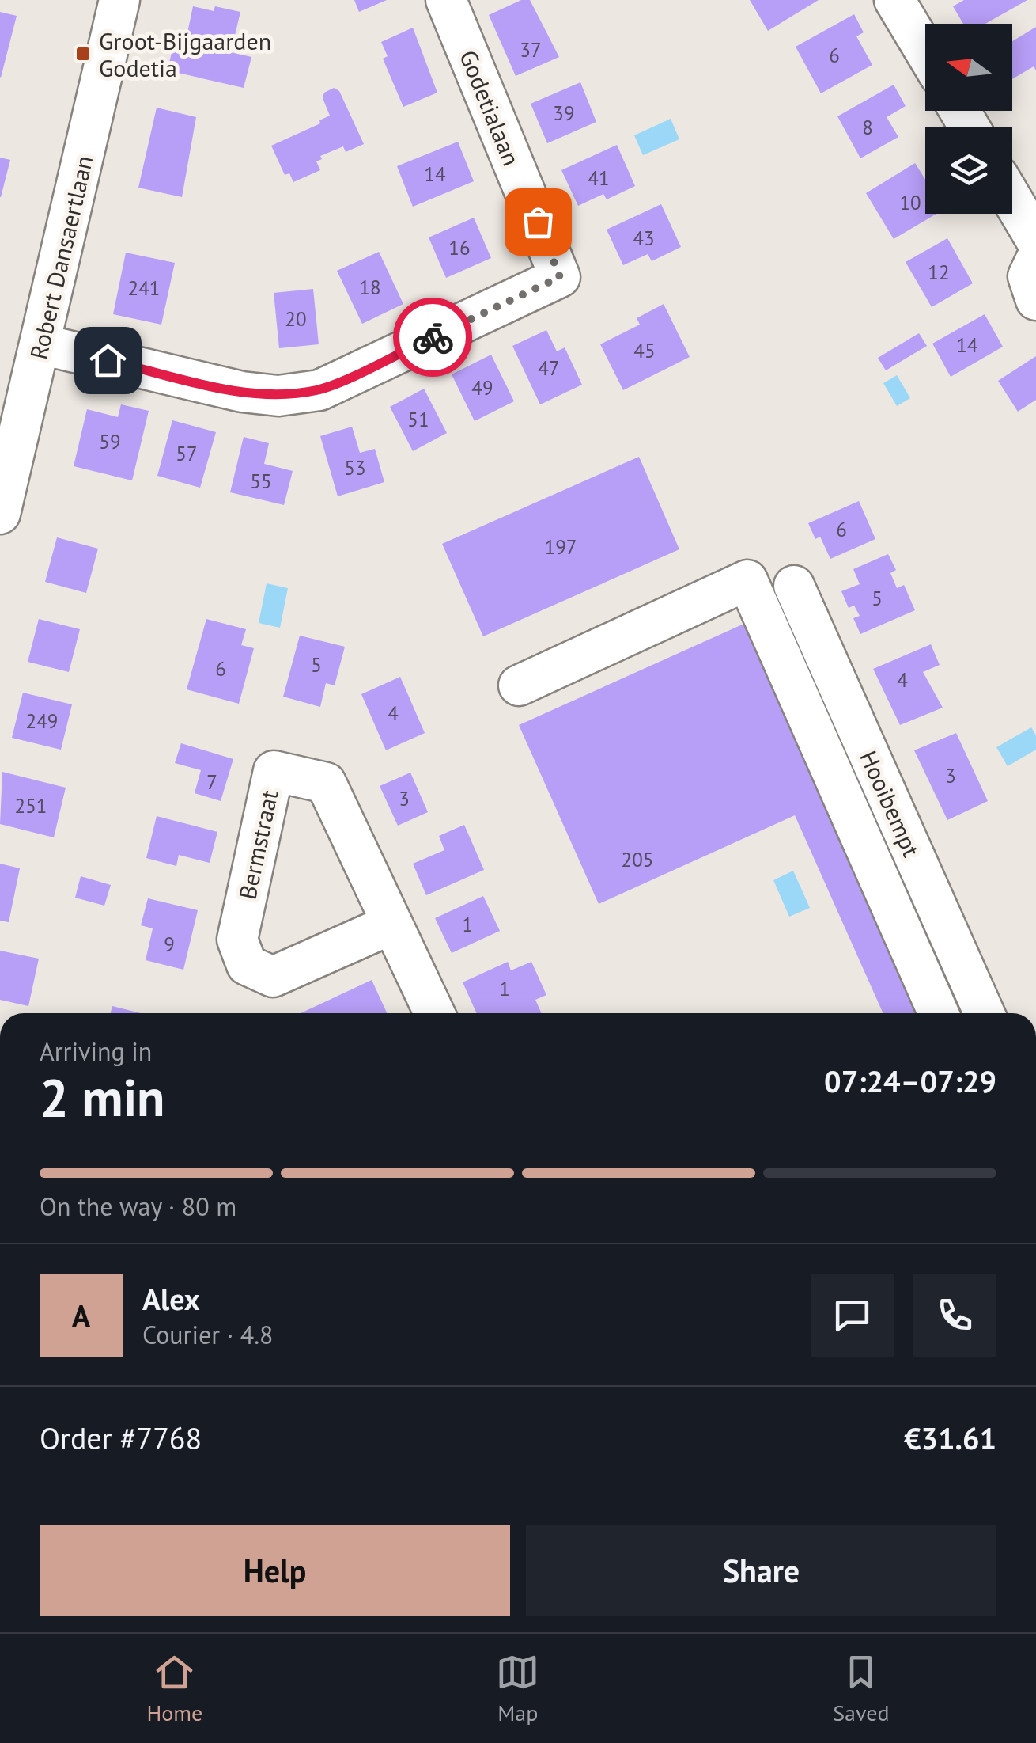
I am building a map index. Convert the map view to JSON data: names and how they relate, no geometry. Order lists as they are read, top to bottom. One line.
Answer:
{"streets":{"street":["Godetialaan","Robert Dansaertlaan","Hooibempt","Bermstraat"]},"crossings":[["Godetialaan","Robert Dansaertlaan"]],"places":{"transit":["Groot-Bijgaarden Godetia"]},"house_numbers":["37","6","39","8","14","41","10","43","16","12","18","241","20","14","45","47","49","51","59","57","53","55","6","197","5","5","6","4","4","249","3","7","3","251","205","1","9","1"],"north":"left","page":{"heading":["2 min","Arriving in","07:24–07:29"],"panel":["Alex","Courier · 4.8","Order #7768","€31.61"],"bar":"On the way · 80 m","round":"A","buttons":["Help","Share"],"tabs":["Home","Map","Saved"]}}
